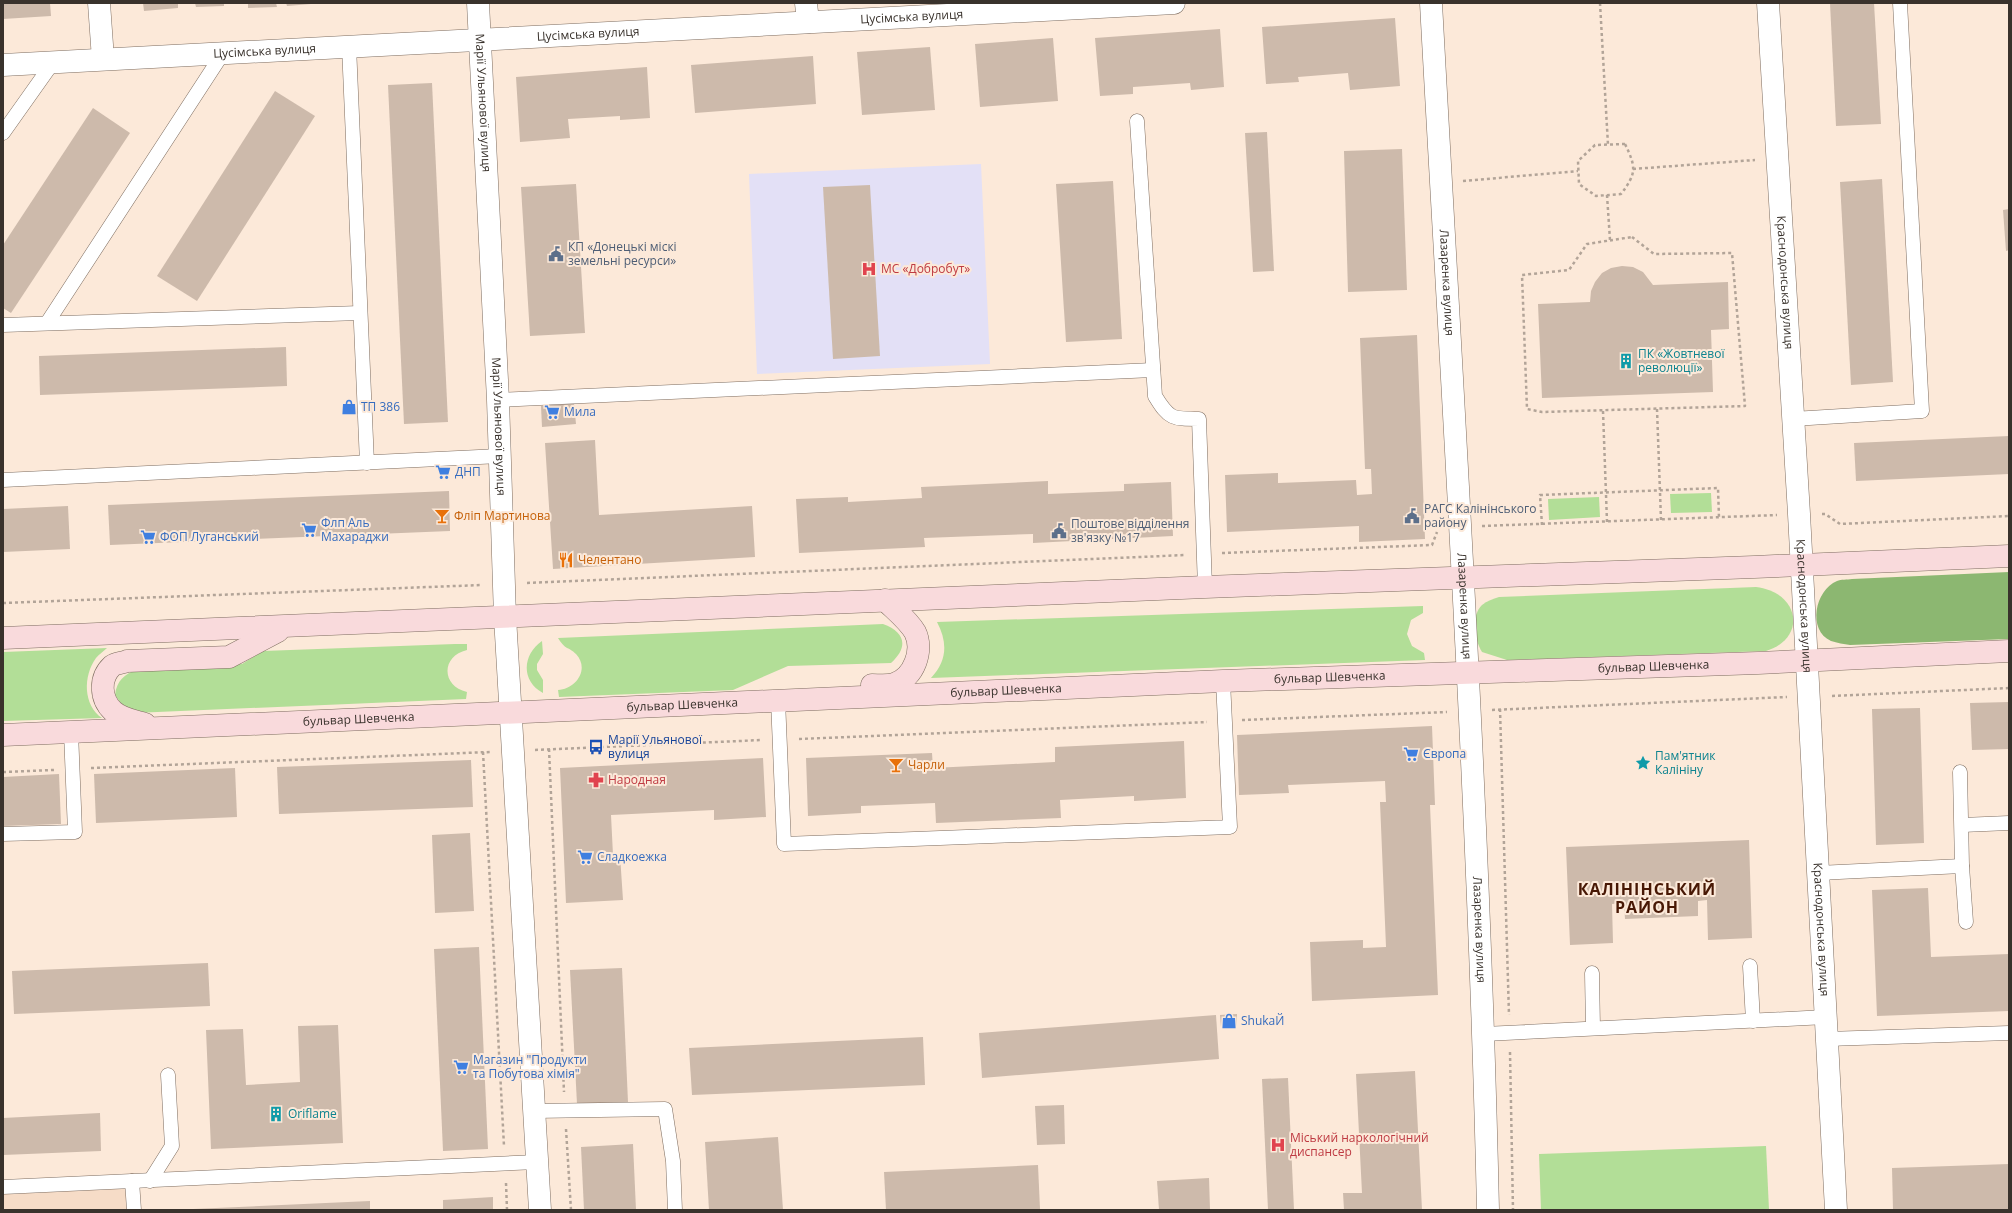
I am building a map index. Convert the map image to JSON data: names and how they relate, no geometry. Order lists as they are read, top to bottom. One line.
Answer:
{"streets":{"main road":["бульвар Шевченка"],"street":["Цусімська вулиця","Марії Ульянової вулиця","Лазаренка вулиця","Краснодонська вулиця"]},"crossings":[["Цусімська вулиця","Марії Ульянової вулиця"],["Марії Ульянової вулиця","бульвар Шевченка"],["Лазаренка вулиця","бульвар Шевченка"],["Краснодонська вулиця","бульвар Шевченка"]],"districts":["КАЛІНІНСЬКИЙ РАЙОН"],"places":{"public building":["КП «Донецькі міскі земельні ресурси»","РАГС Калінінського району","Поштове відділення зв'язку №17"],"hospital":["МС «Добробут»","Міський наркологічний диспансер"],"building":["ПК «Жовтневої революції»","Oriflame"],"shop":["ТП 386","ShukaЙ"],"supermarket":["Мила","ДНП","Флп Аль Махараджи","ФОП Луганський","Європа","Сладкоежка","Магазин \"Продукти та Побутова хімія\""],"bar":["Фліп Мартинова","Чарли"],"restaurant":["Челентано"],"bus stop":["Марії Ульянової вулиця"],"place":["Пам'ятник Калініну"],"pharmacy":["Народная"]}}
